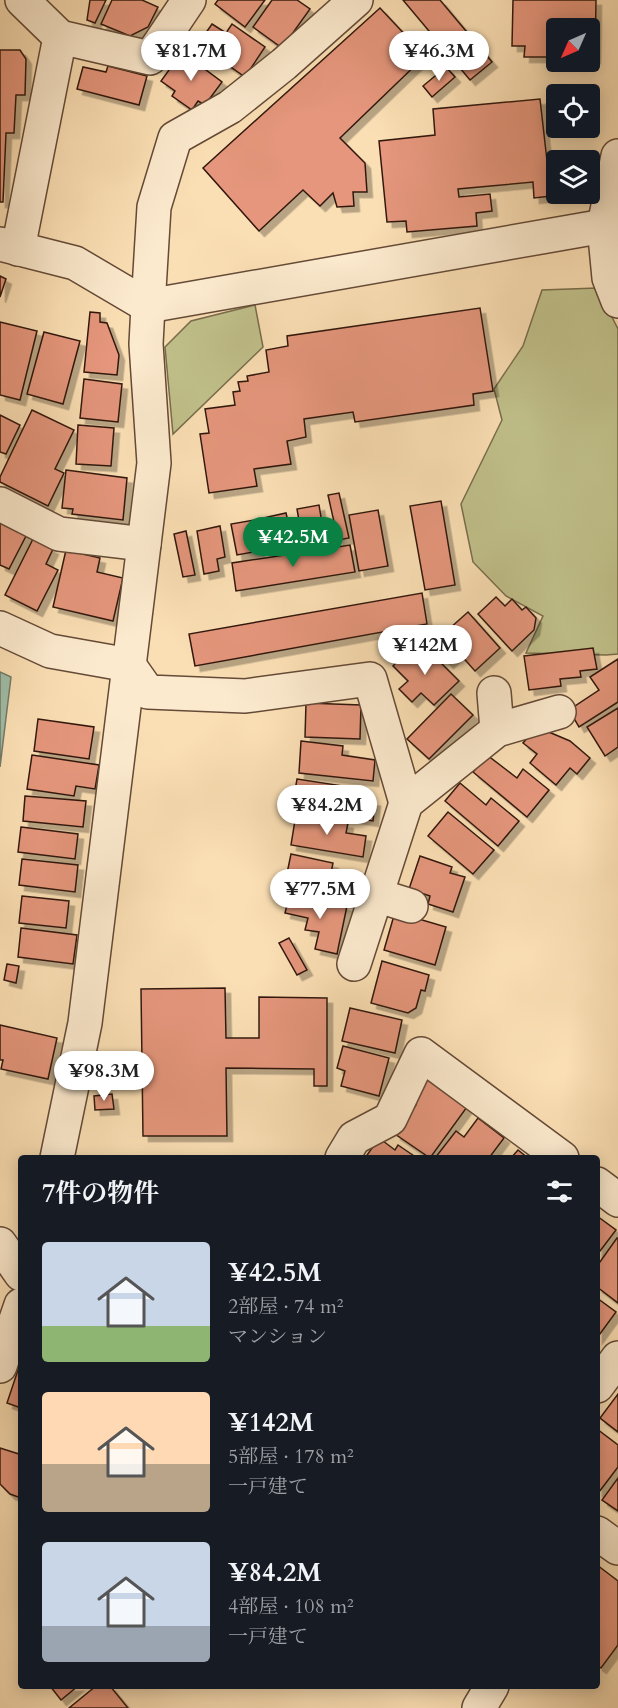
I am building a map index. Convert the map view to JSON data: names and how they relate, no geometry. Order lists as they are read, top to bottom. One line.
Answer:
{"north":"bottom left","page":{"price":["¥81.7M","¥46.3M","¥42.5M","¥142M","¥84.2M","¥77.5M","¥98.3M"],"heading":"7件の物件","list":[{"name":"¥42.5M","note":"2部屋 · 74 m² · マンション"},{"name":"¥142M","note":"5部屋 · 178 m² · 一戸建て"},{"name":"¥84.2M","note":"4部屋 · 108 m² · 一戸建て"}]}}
